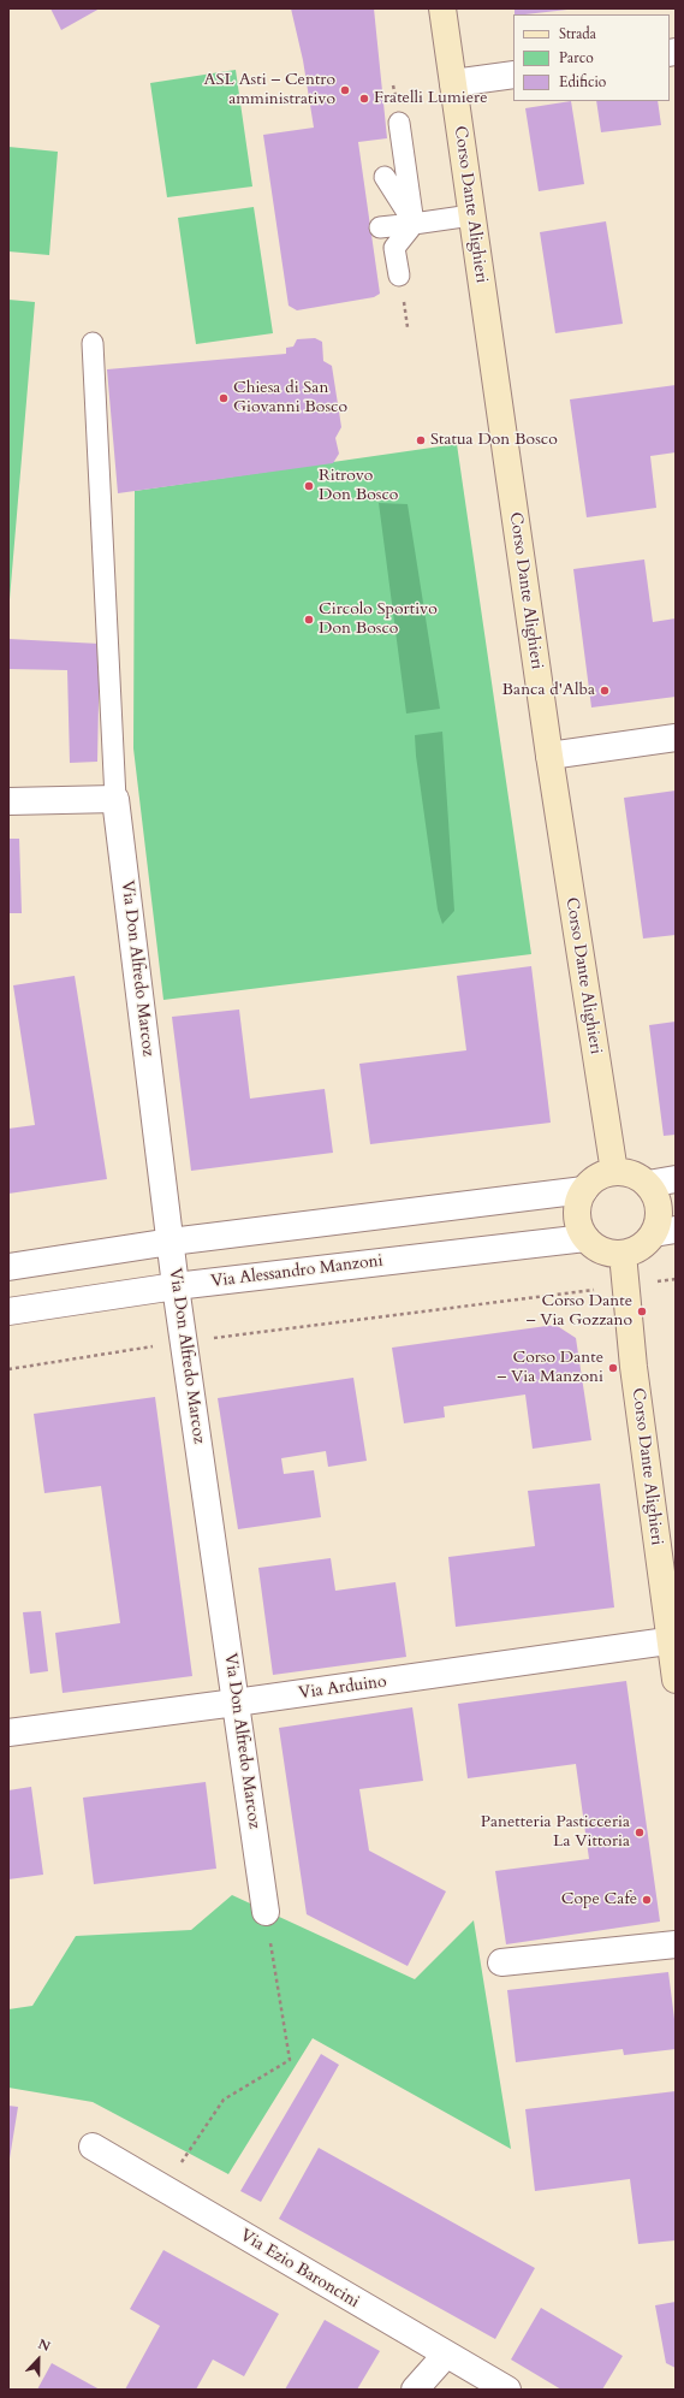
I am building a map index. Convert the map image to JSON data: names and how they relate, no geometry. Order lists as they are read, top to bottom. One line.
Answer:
{"streets":{"street":["Corso Dante Alighieri","Via Don Alfredo Marcoz","Via Alessandro Manzoni","Via Arduino","Via Ezio Baroncini"]},"crossings":[["Corso Dante Alighieri","Via Alessandro Manzoni"],["Corso Dante Alighieri","Via Arduino"],["Via Don Alfredo Marcoz","Via Alessandro Manzoni"],["Via Don Alfredo Marcoz","Via Arduino"]],"places":["ASL Asti – Centro amministrativo","Fratelli Lumiere","Chiesa di San Giovanni Bosco","Statua Don Bosco","Ritrovo Don Bosco","Circolo Sportivo Don Bosco","Banca d'Alba","Corso Dante – Via Gozzano","Corso Dante – Via Manzoni","Panetteria Pasticceria La Vittoria","Cope Cafe"],"legend":["Strada","Parco","Edificio"],"north":"top"}
